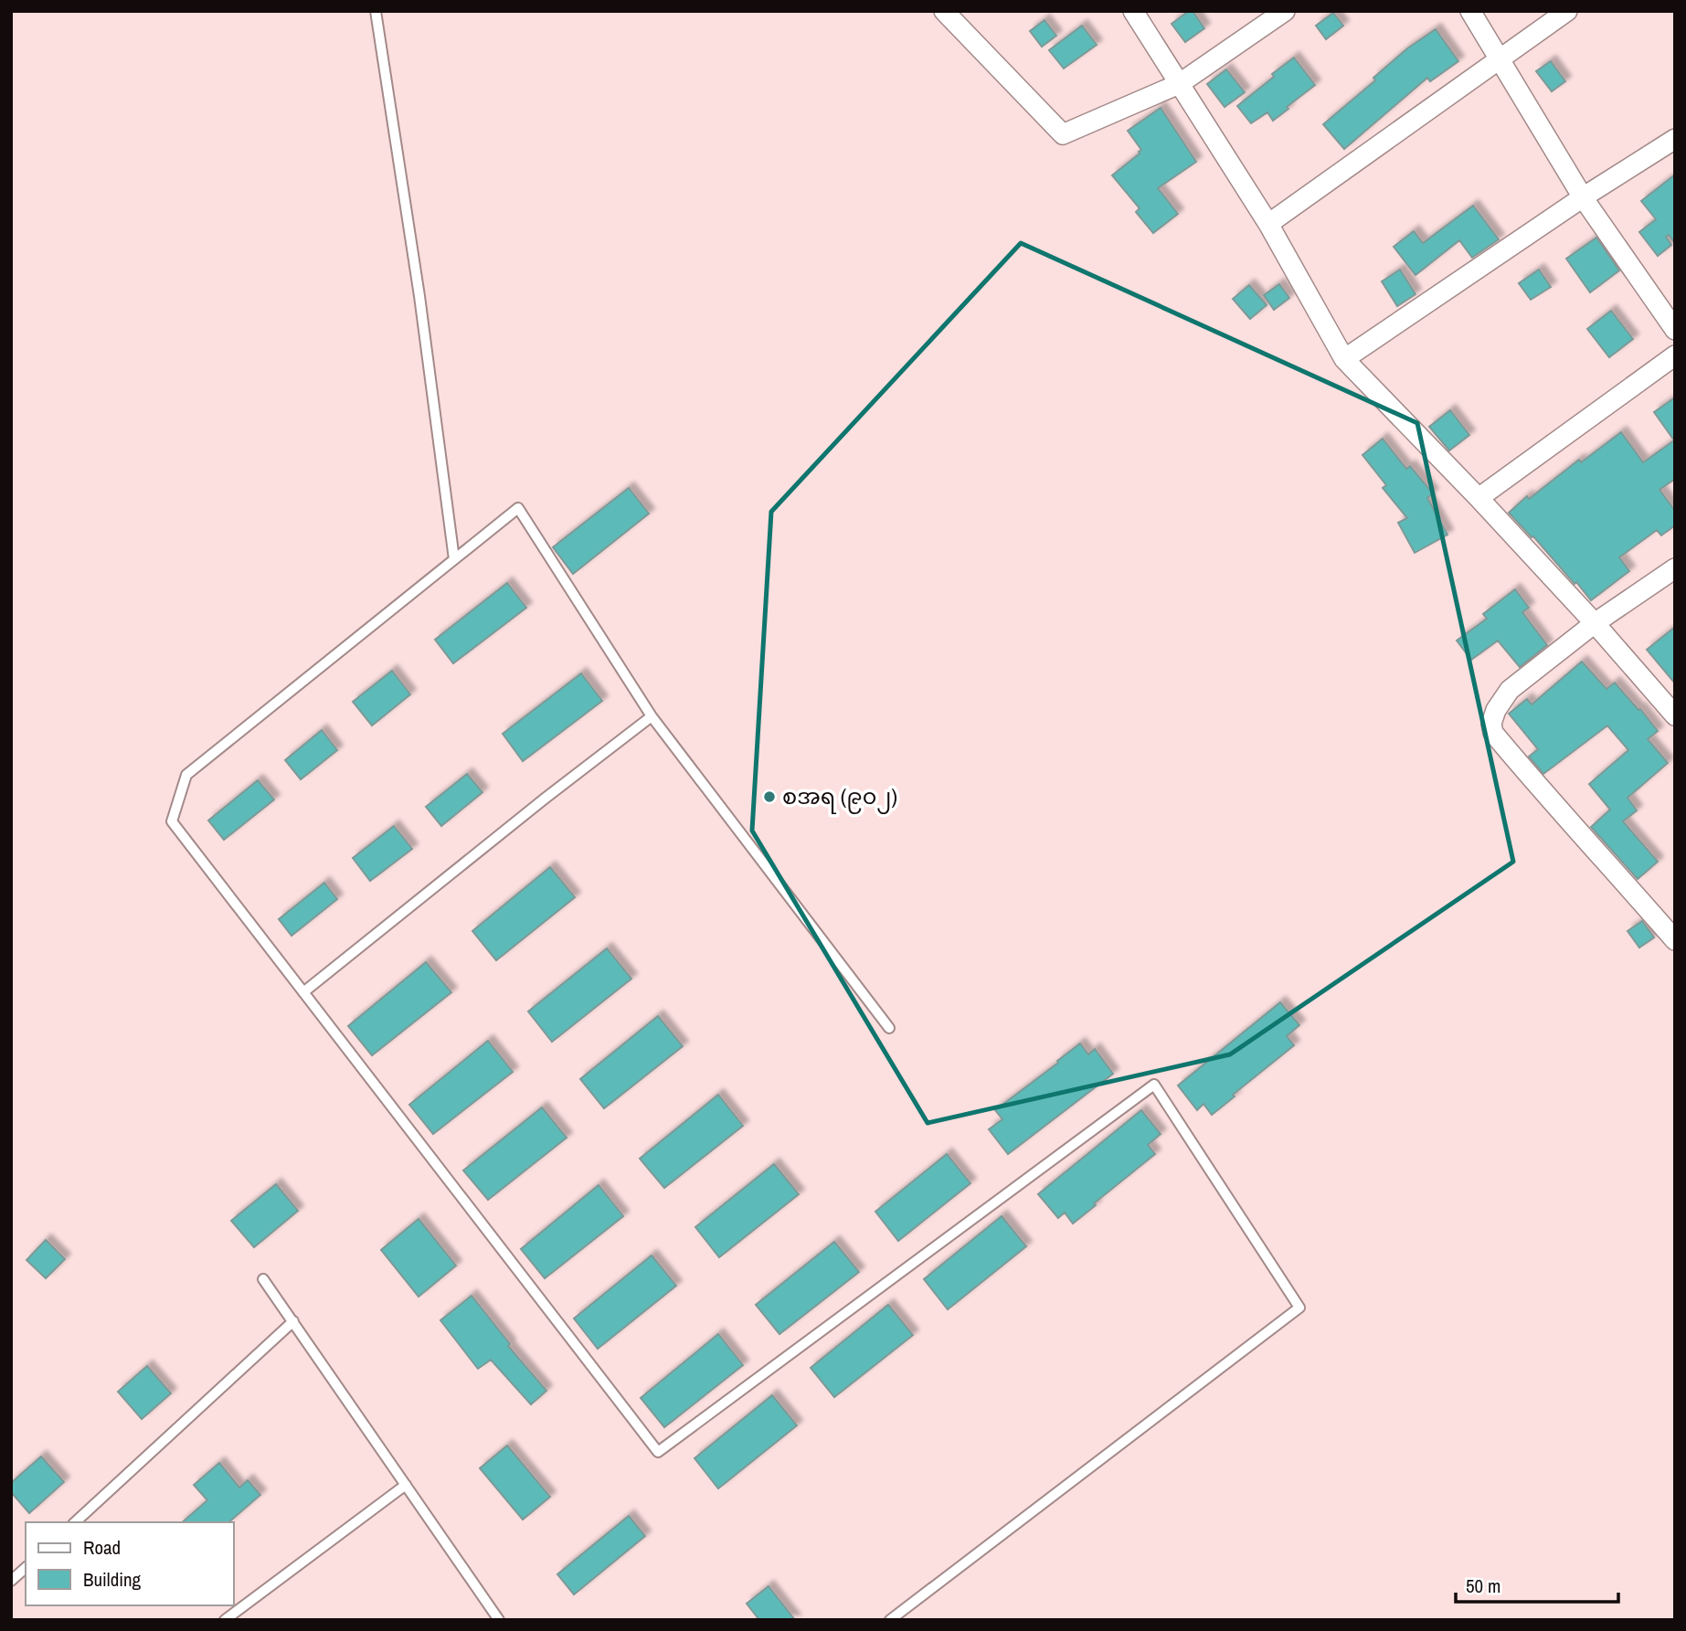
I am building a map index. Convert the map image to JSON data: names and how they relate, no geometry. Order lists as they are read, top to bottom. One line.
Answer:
{"places":["စအရ (၉၀၂)"],"legend":["Road","Building"],"scale_bar":"50 m"}
